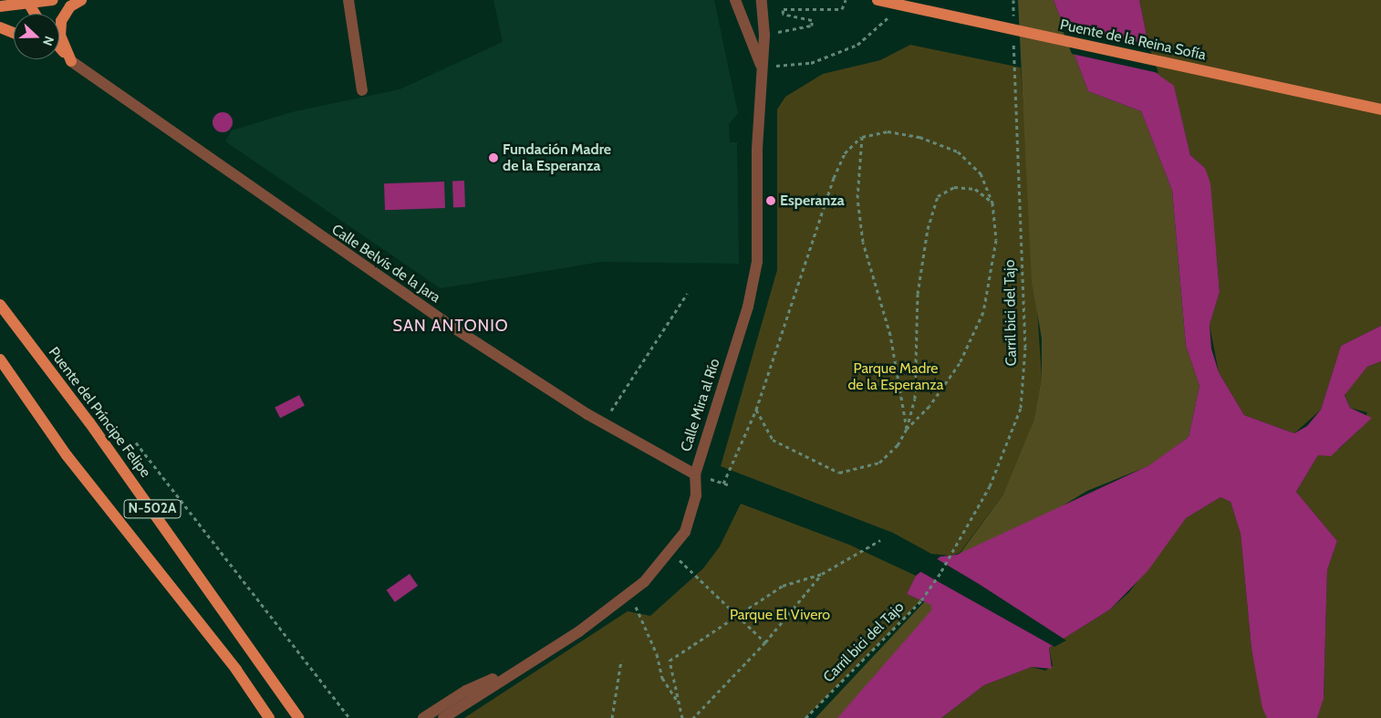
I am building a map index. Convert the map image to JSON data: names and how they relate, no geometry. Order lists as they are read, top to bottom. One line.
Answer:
{"streets":{"main road":["Puente de la Reina Sofía","Puente del Príncipe Felipe","N-502A"],"street":["Calle Belvís de la Jara","Calle Mira al Río"],"path":["Carril bici del Tajo"]},"crossings":[["Calle Belvís de la Jara","Calle Mira al Río"]],"districts":["SAN ANTONIO"],"parks":["Parque Madre de la Esperanza","Parque El Vivero"],"places":["Fundación Madre de la Esperanza","Esperanza"],"north":"right"}
